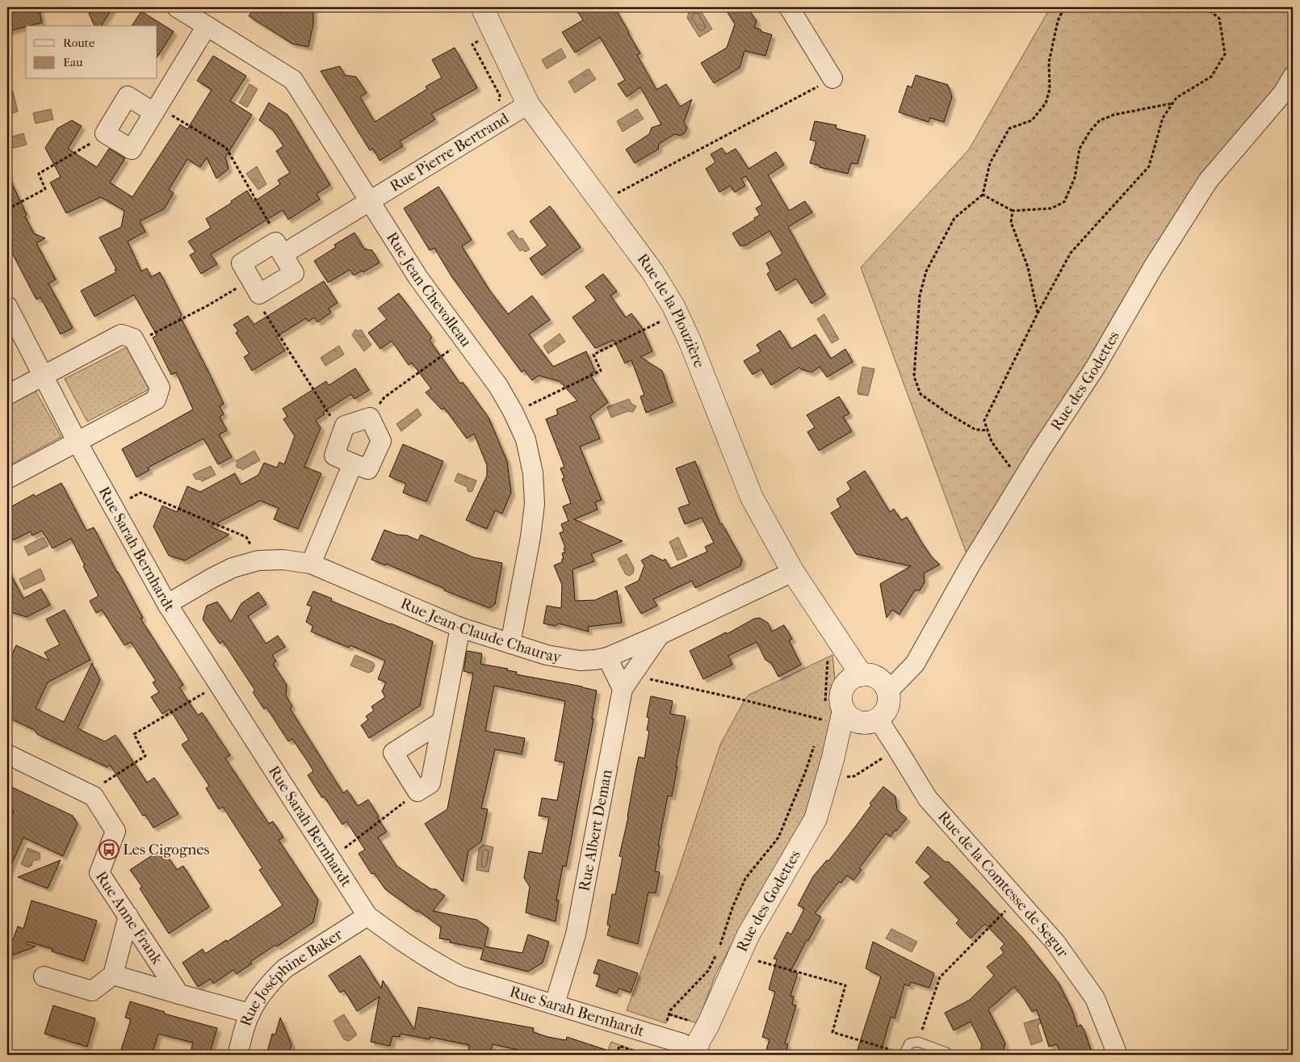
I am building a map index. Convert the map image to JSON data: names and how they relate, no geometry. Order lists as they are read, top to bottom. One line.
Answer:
{"streets":{"street":["Rue Pierre Bertrand","Rue Jean Chevolleau","Rue de la Plouzière","Rue des Godettes","Rue Sarah Bernhardt","Rue Jean-Claude Chauray","Rue Albert Deman","Rue de la Comtesse de Segur","Rue Anne Frank","Rue Joséphine Baker"]},"crossings":[["Rue Pierre Bertrand","Rue Jean Chevolleau"],["Rue Pierre Bertrand","Rue de la Plouzière"],["Rue Jean Chevolleau","Rue Jean-Claude Chauray"],["Rue de la Plouzière","Rue des Godettes"],["Rue de la Plouzière","Rue Jean-Claude Chauray"],["Rue de la Plouzière","Rue de la Comtesse de Segur"],["Rue des Godettes","Rue Sarah Bernhardt"],["Rue des Godettes","Rue de la Comtesse de Segur"],["Rue Sarah Bernhardt","Rue Jean-Claude Chauray"],["Rue Sarah Bernhardt","Rue Albert Deman"],["Rue Sarah Bernhardt","Rue Joséphine Baker"]],"places":{"bus stop":["Les Cigognes"]},"legend":["Route","Eau"]}
